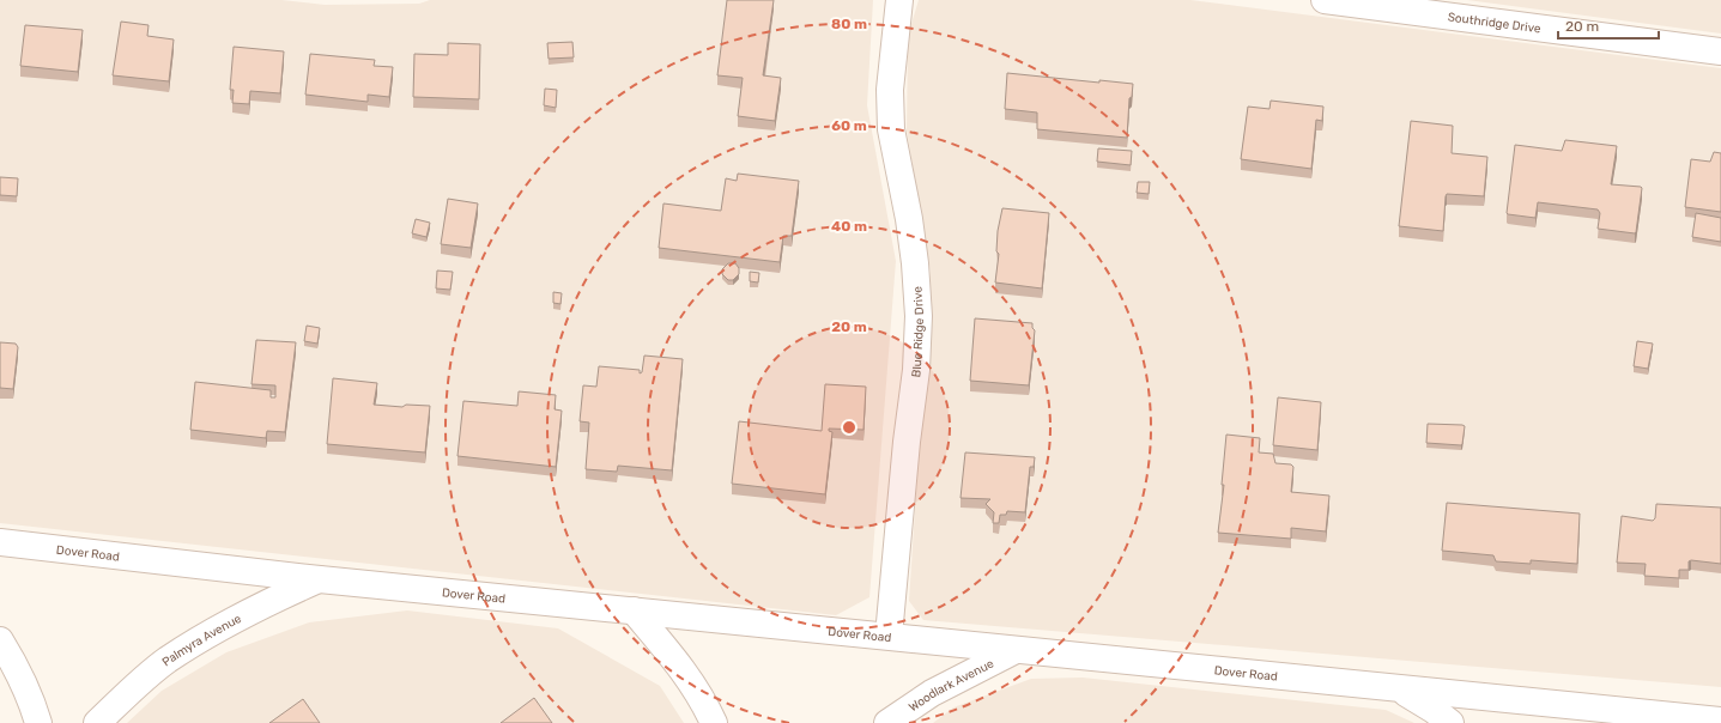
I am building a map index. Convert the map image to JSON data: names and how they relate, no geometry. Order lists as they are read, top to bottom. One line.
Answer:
{"streets":{"street":["Southridge Drive","Blue Ridge Drive","Dover Road","Palmyra Avenue","Woodlark Avenue"]},"crossings":[["Blue Ridge Drive","Dover Road"],["Dover Road","Palmyra Avenue"],["Dover Road","Woodlark Avenue"]],"scale_bar":"20 m","rings":["80 m","60 m","40 m","20 m"]}
